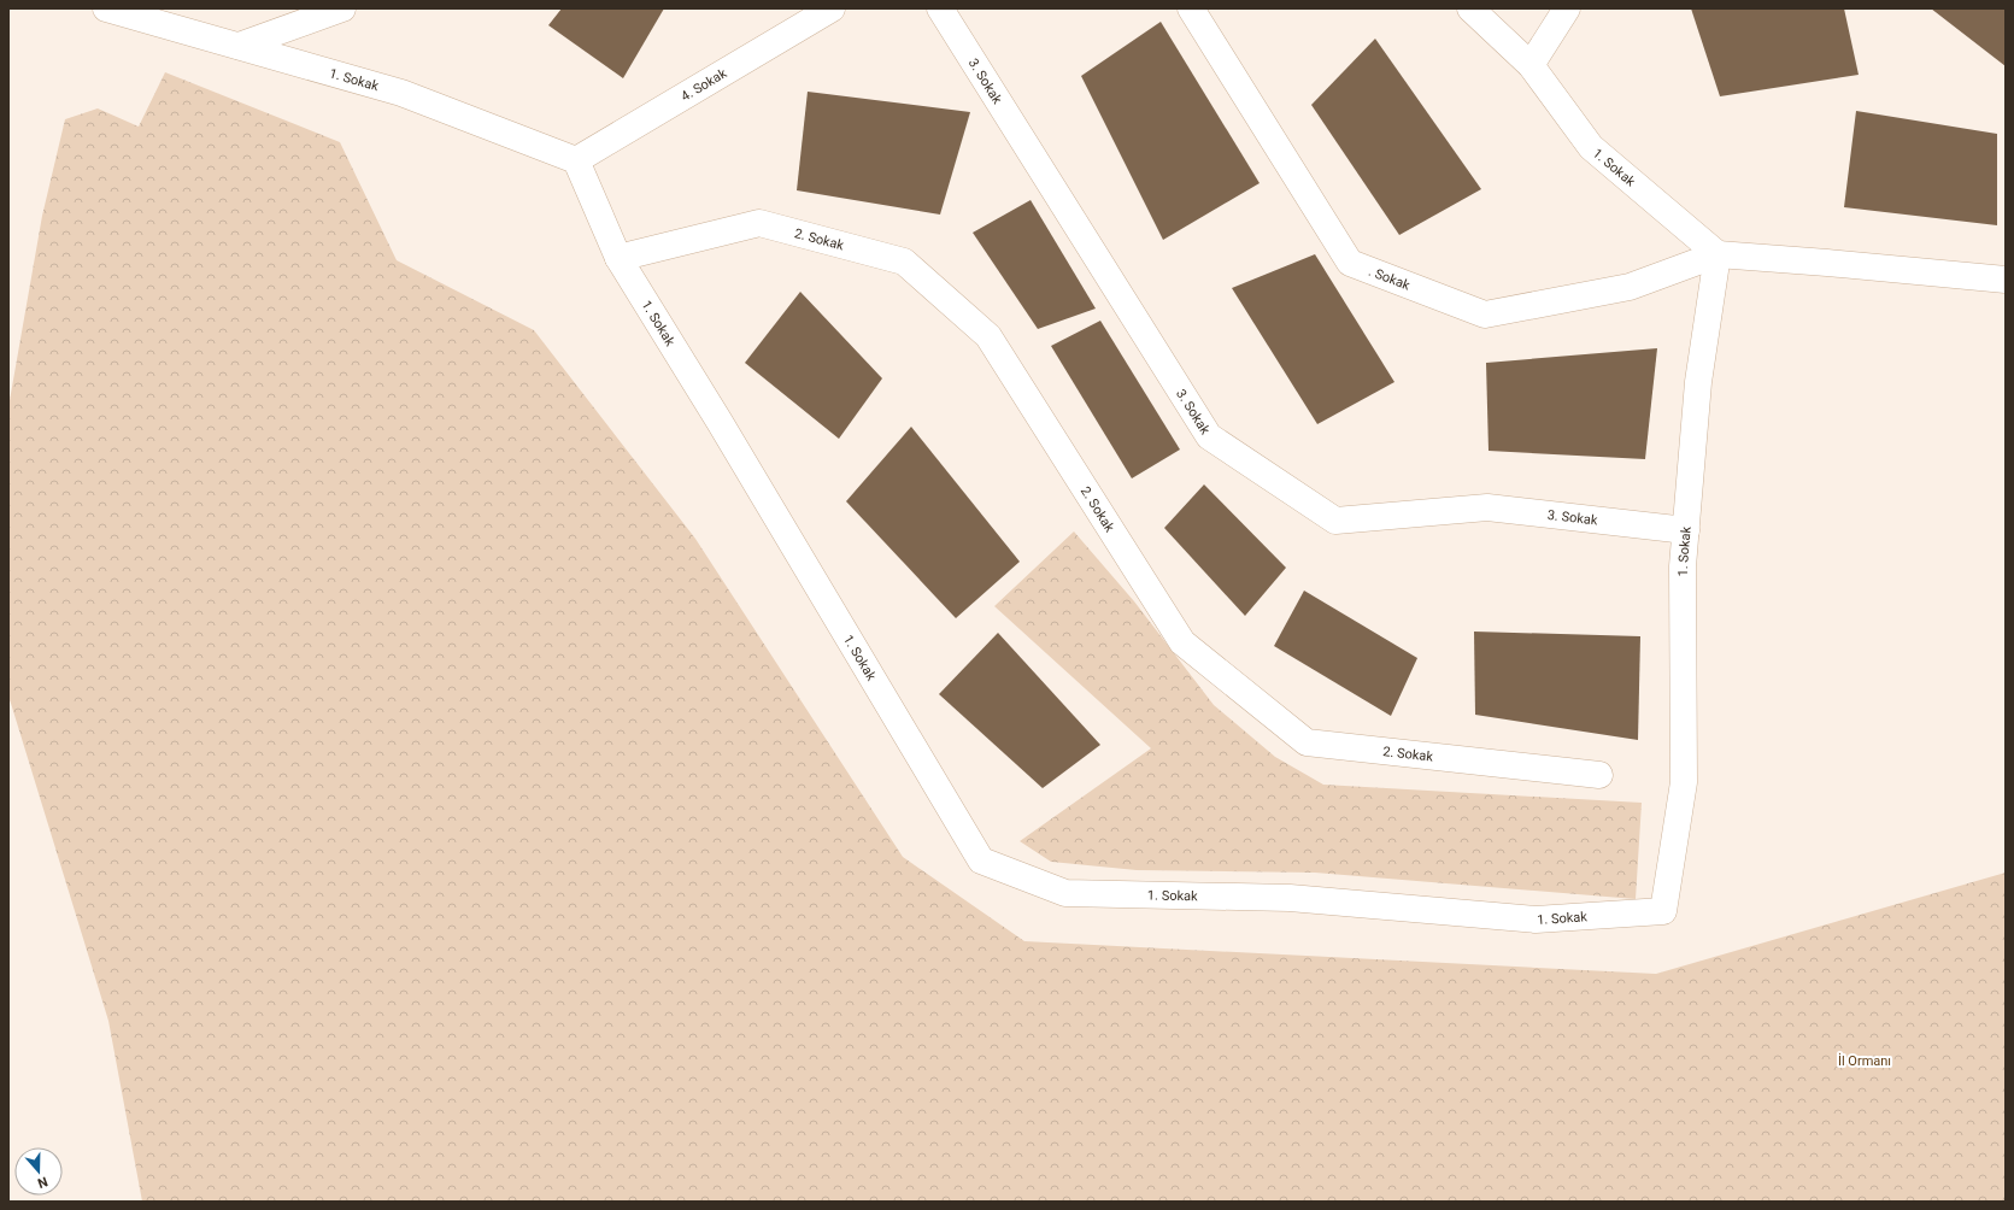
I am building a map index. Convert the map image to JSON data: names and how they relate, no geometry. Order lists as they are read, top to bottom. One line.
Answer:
{"streets":{"street":["1. Sokak","3. Sokak","4. Sokak","2. Sokak",". Sokak"]},"crossings":[["1. Sokak","3. Sokak"],["1. Sokak","4. Sokak"],["1. Sokak","2. Sokak"],["1. Sokak",". Sokak"]],"parks":["İl Ormanı"],"north":"bottom"}
